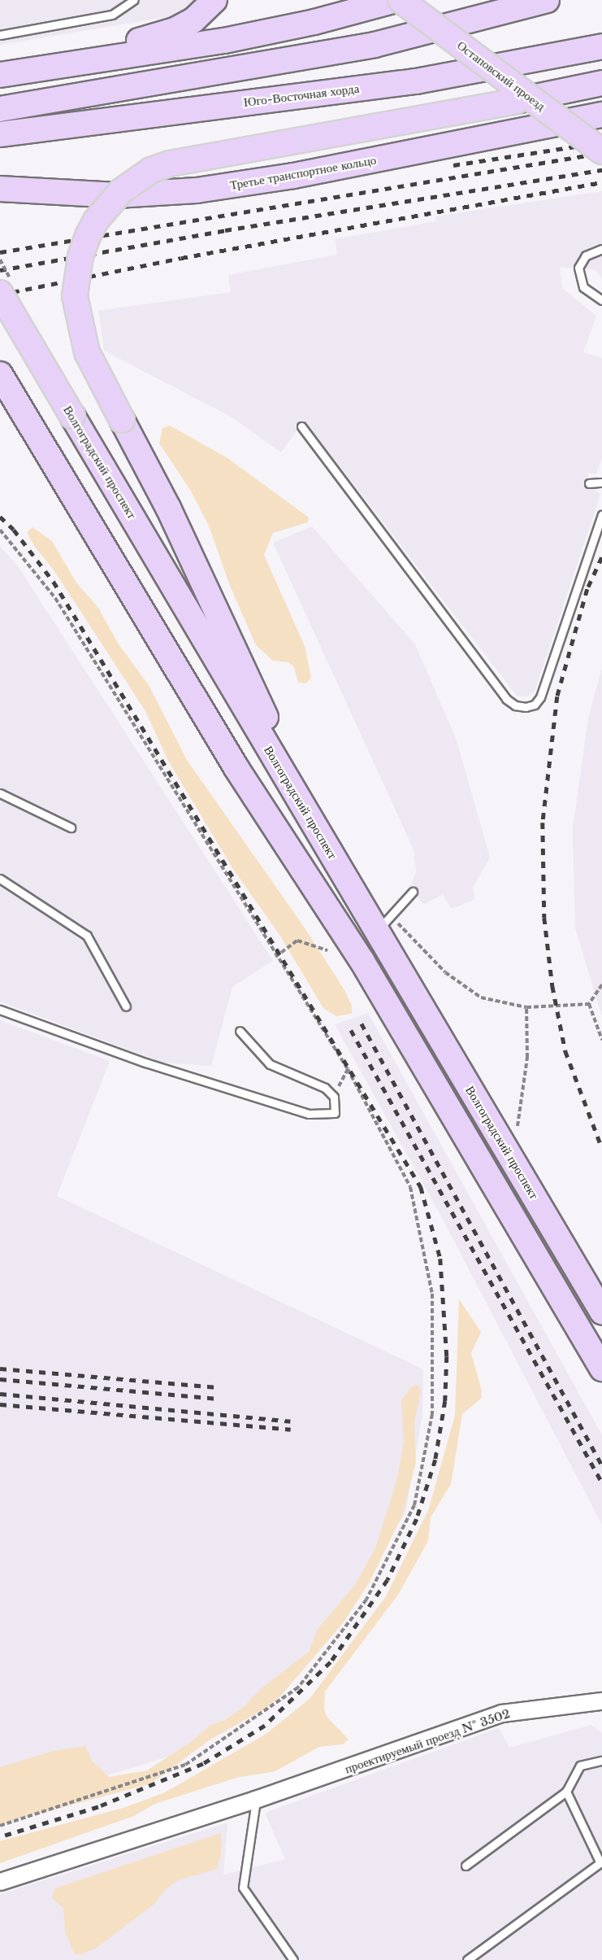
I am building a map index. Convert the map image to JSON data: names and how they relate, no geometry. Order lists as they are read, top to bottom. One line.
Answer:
{"streets":{"main road":["Остаповский проезд","Юго-Восточная хорда","Третье транспортное кольцо","Волгоградский проспект"],"street":["проектируемый проезд № 3502"]}}
